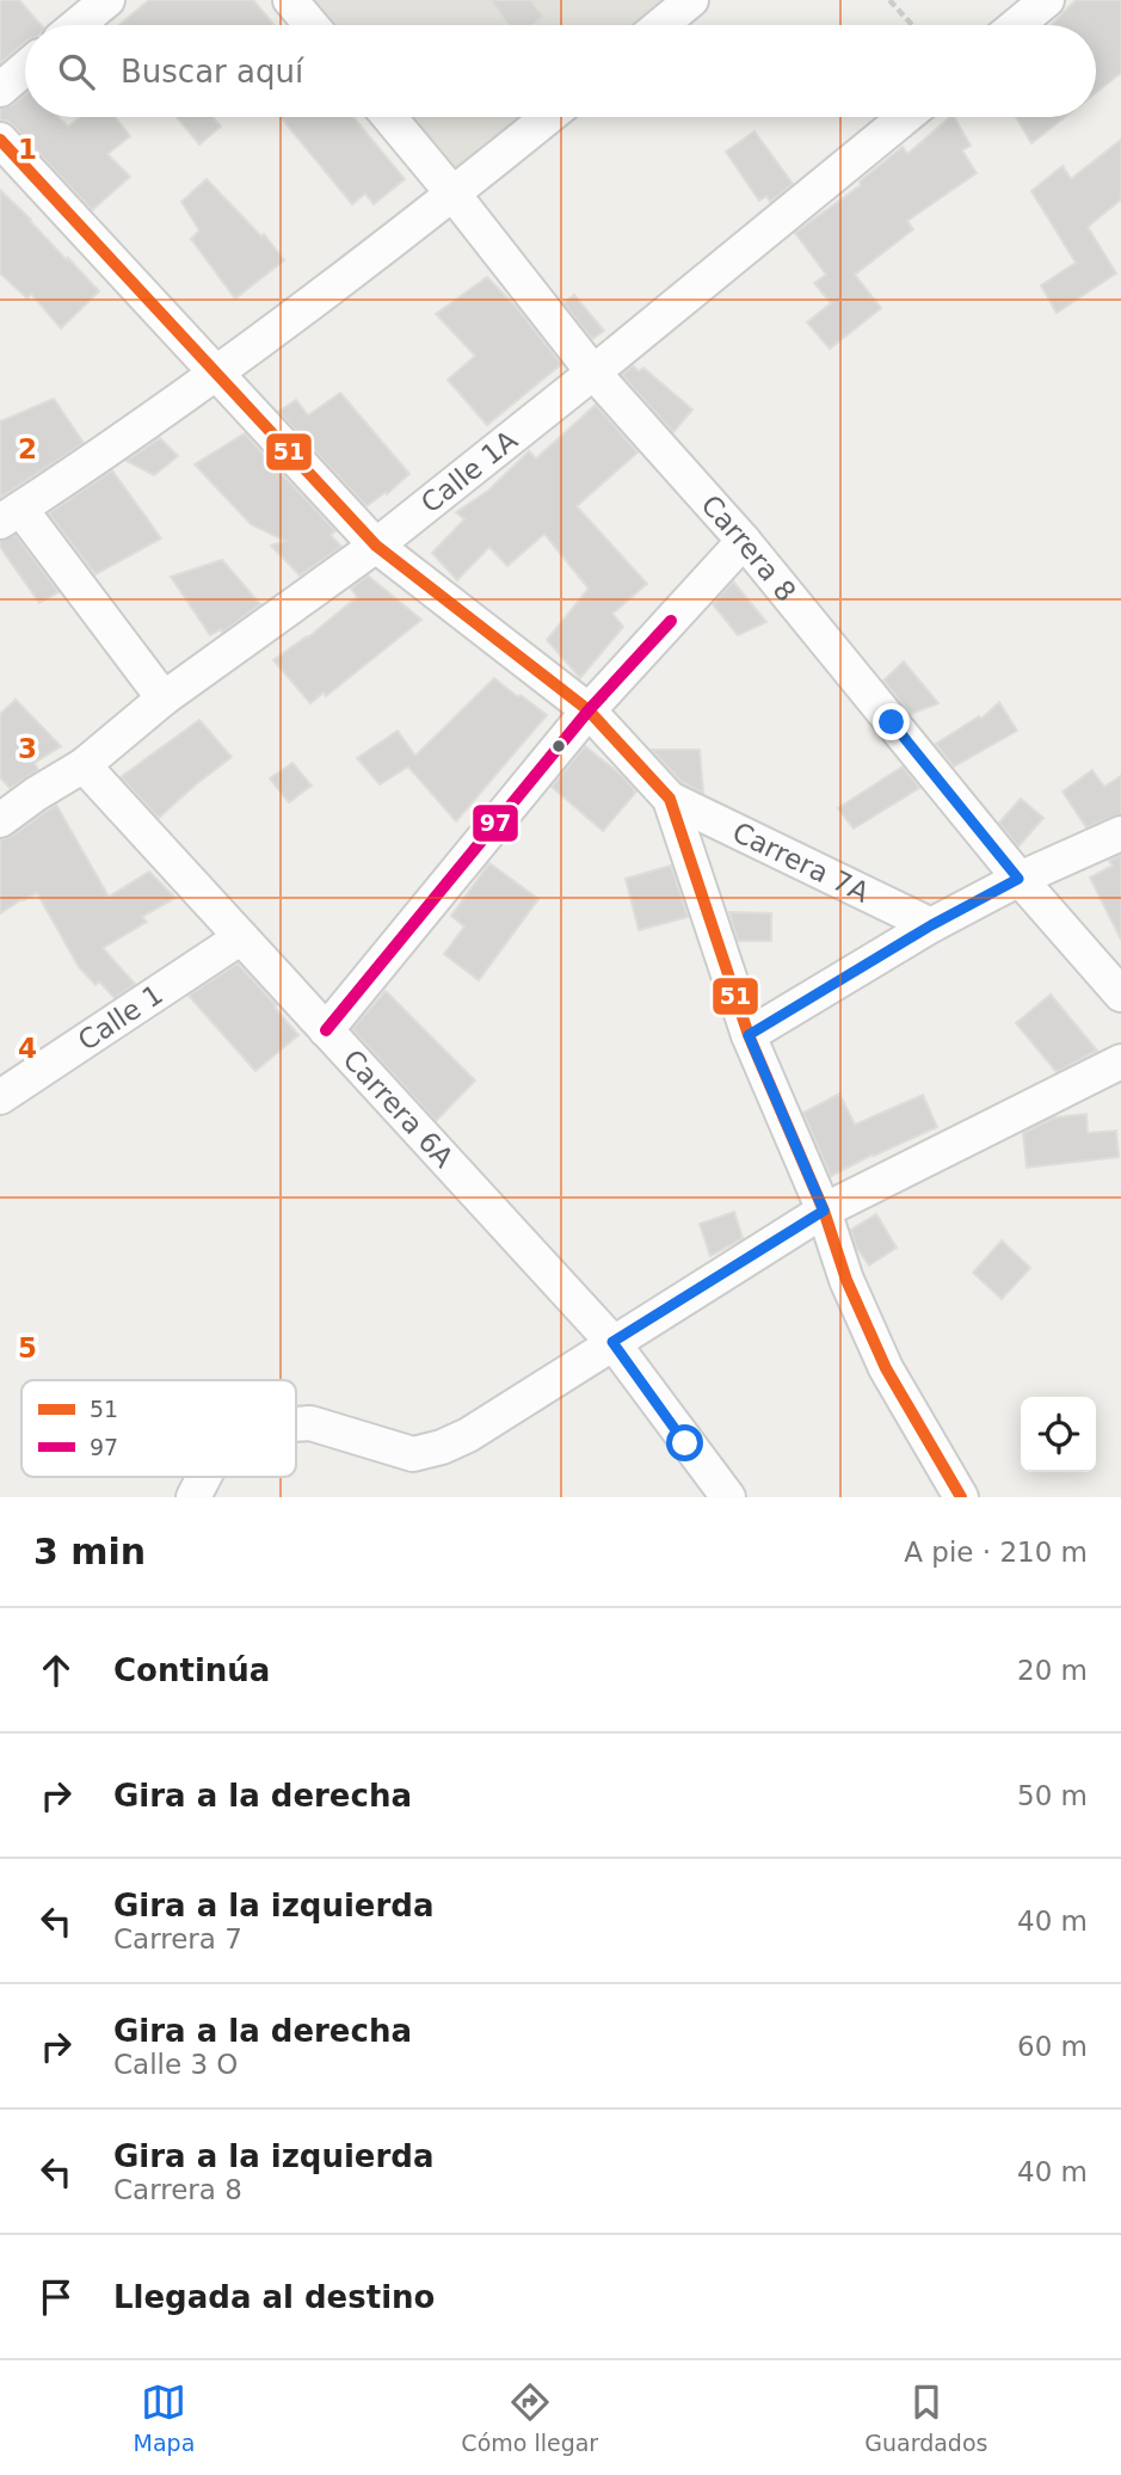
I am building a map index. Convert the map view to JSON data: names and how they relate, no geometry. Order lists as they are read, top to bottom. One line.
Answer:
{"streets":{"street":["Calle 1A","Carrera 8","Carrera 7A","Calle 1","Carrera 6A"]},"crossings":[["Calle 1A","Carrera 8"],["Calle 1A","Carrera 6A"],["Calle 1","Carrera 6A"]],"lines":["transit line 51","transit line 97"],"legend":["51","97"],"page":{"search":"Buscar aquí","heading":["3 min","A pie · 210 m"],"list":[["Continúa","20 m"],["Gira a la derecha","50 m"],["Gira a la izquierda","Carrera 7","40 m"],["Gira a la derecha","Calle 3 O","60 m"],["Gira a la izquierda","Carrera 8","40 m"],"Llegada al destino"],"nav":["Mapa","Cómo llegar","Guardados"]},"grid":{"rows":["1","2","3","4","5"]}}
